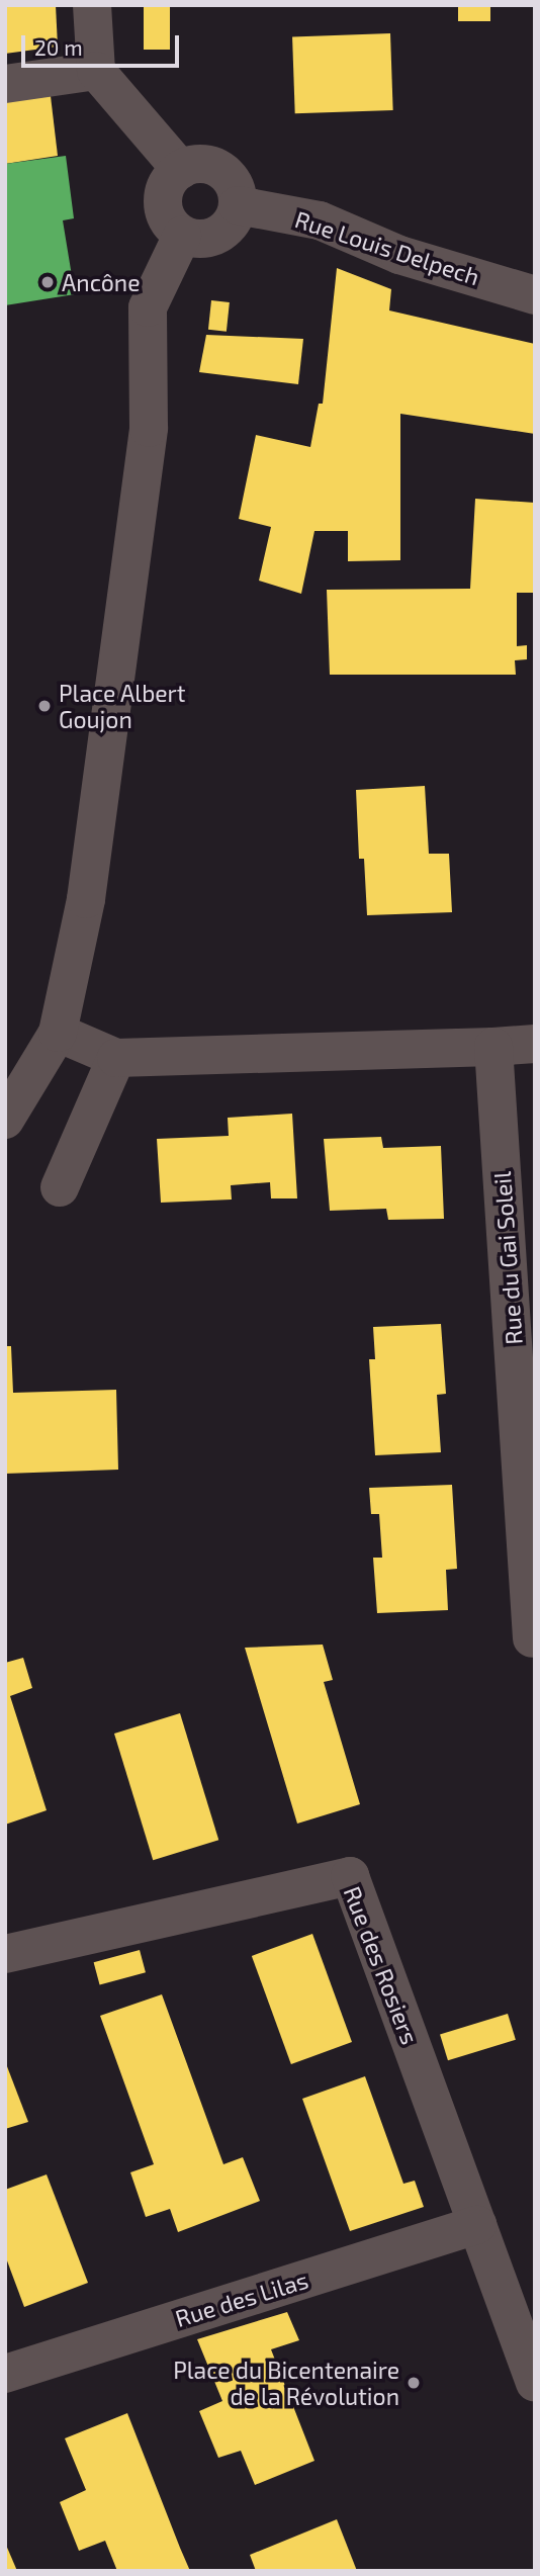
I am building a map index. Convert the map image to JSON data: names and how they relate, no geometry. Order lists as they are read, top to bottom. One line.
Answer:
{"streets":{"street":["Rue Louis Delpech","Rue du Gai Soleil","Rue des Rosiers","Rue des Lilas"]},"crossings":[["Rue des Rosiers","Rue des Lilas"]],"places":["Ancône","Place Albert Goujon","Place du Bicentenaire de la Révolution"],"scale_bar":"20 m"}
